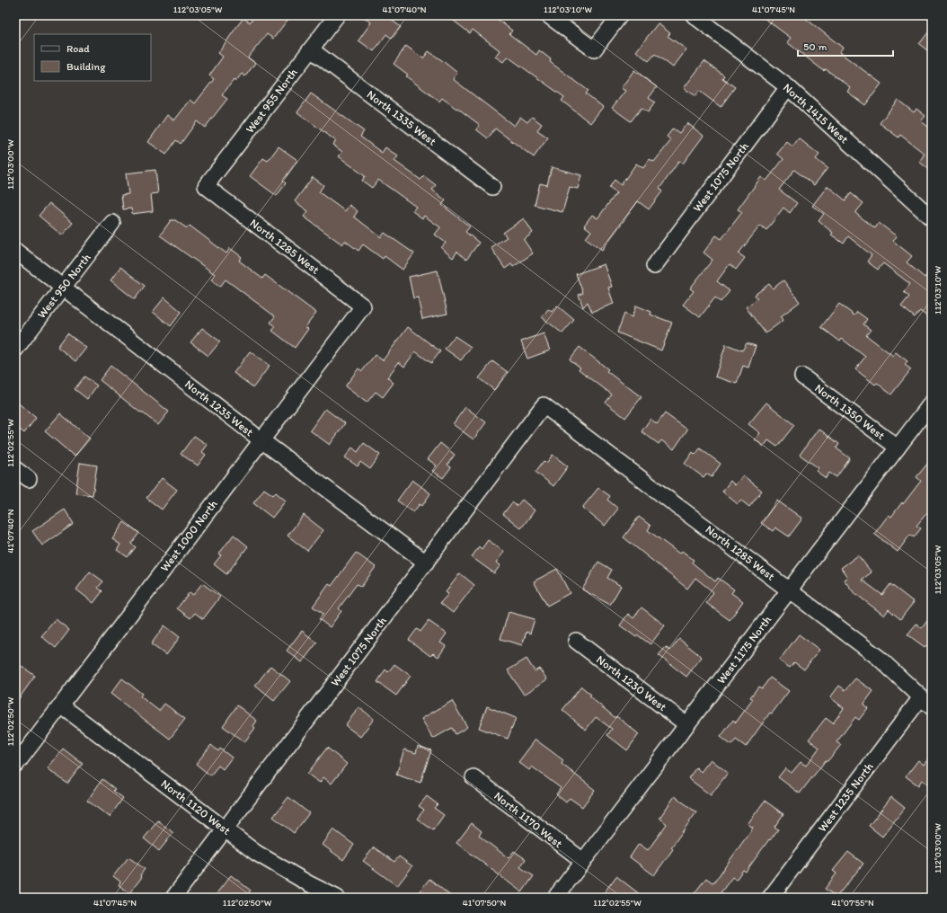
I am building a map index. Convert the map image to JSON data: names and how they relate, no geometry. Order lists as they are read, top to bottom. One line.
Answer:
{"streets":{"street":["West 955 North","North 1415 West","North 1335 West","West 1075 North","North 1285 West","West 950 North","North 1235 West","North 1350 West","West 1000 North","West 1175 North","North 1230 West","West 1235 North","North 1120 West","North 1170 West"]},"crossings":[["West 955 North","North 1335 West"],["West 955 North","North 1285 West"],["North 1415 West","West 1075 North"],["West 1075 North","North 1285 West"],["West 1075 North","North 1235 West"],["West 1075 North","North 1120 West"],["North 1285 West","West 1000 North"],["North 1285 West","West 1175 North"],["North 1285 West","West 1235 North"],["West 950 North","North 1235 West"],["North 1235 West","West 1000 North"],["North 1350 West","West 1175 North"],["West 1000 North","North 1120 West"],["West 1175 North","North 1230 West"],["West 1175 North","North 1170 West"]],"legend":["Road","Building"],"scale_bar":"50 m","coordinates":["112°03'05\"W","41°07'40\"N","112°03'10\"W","41°07'45\"N","112°03'00\"W","112°02'55\"W","112°02'50\"W","41°07'50\"N","41°07'55\"N"]}
